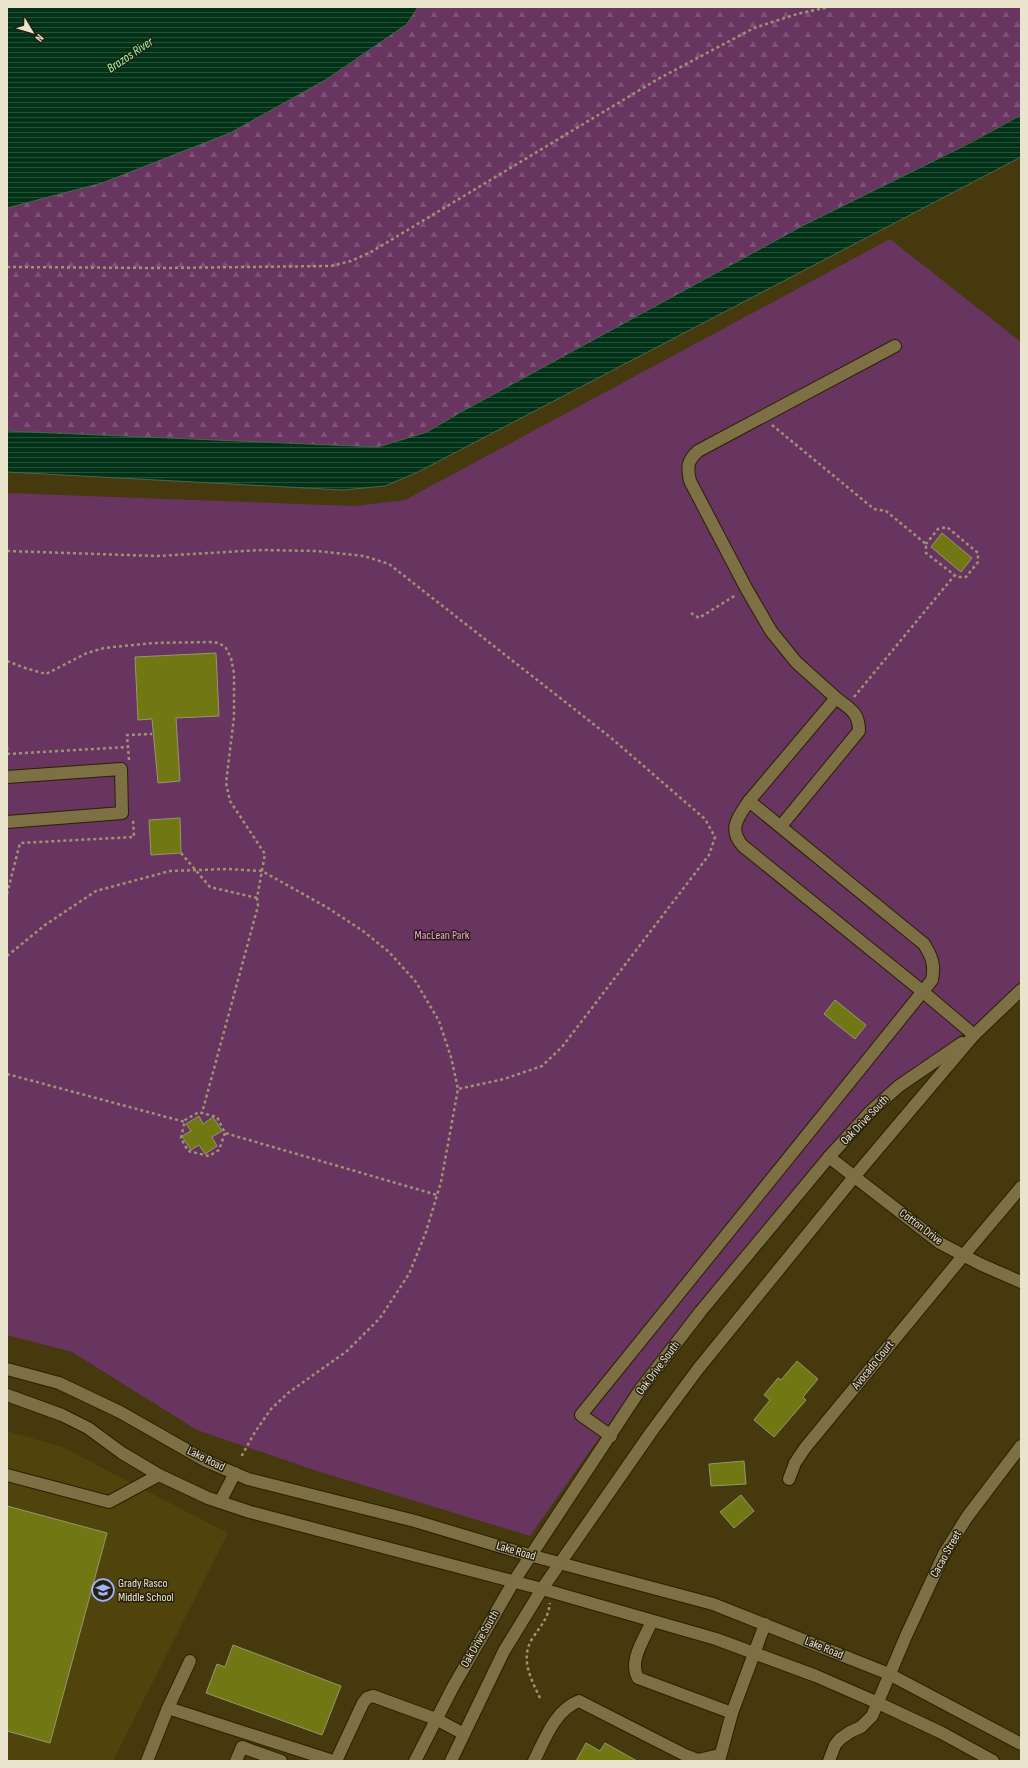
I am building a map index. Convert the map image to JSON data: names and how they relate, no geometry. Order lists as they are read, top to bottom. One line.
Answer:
{"streets":{"street":["Oak Drive South","Cotton Drive","Avocado Court","Lake Road","Cacao Street"]},"crossings":[["Oak Drive South","Cotton Drive"],["Oak Drive South","Lake Road"],["Cotton Drive","Avocado Court"],["Lake Road","Cacao Street"]],"water":["Brazos River"],"parks":["MacLean Park"],"places":{"school or university":["Grady Rasco Middle School"]},"north":"bottom right"}
